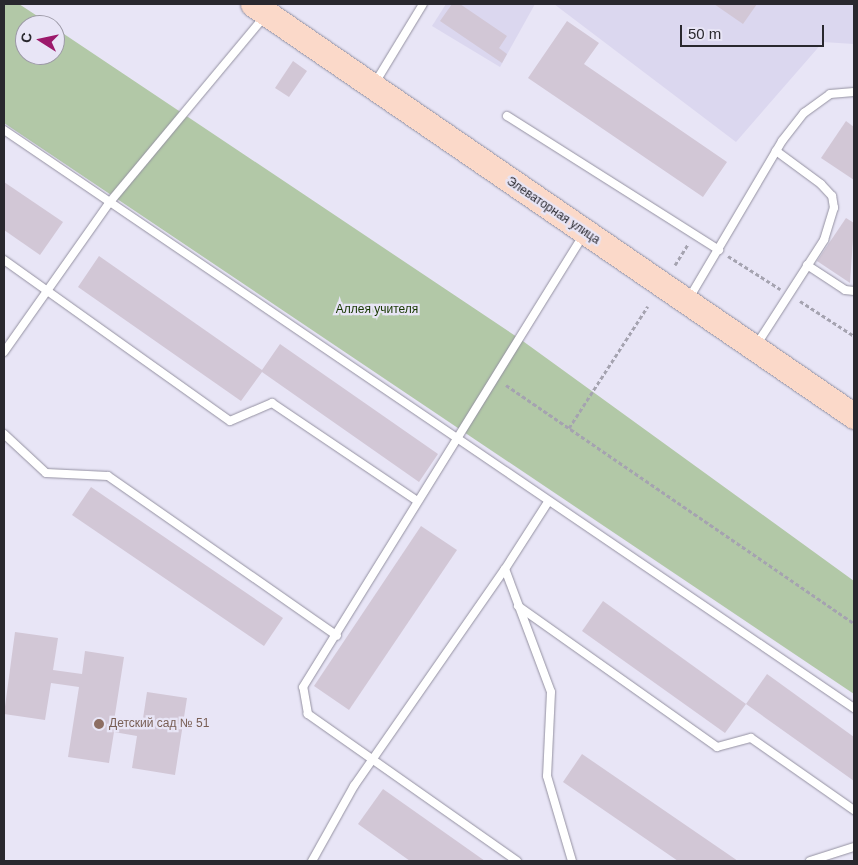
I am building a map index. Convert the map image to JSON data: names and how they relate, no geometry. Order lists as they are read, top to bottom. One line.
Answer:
{"streets":{"main road":["Элеваторная улица"]},"parks":["Аллея учителя"],"places":["Детский сад № 51"],"scale_bar":"50 m","north":"left"}
